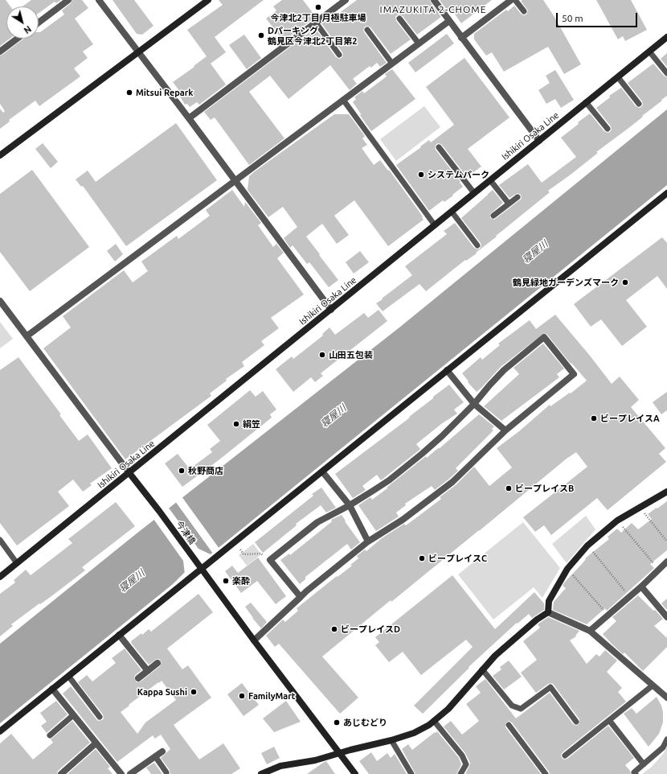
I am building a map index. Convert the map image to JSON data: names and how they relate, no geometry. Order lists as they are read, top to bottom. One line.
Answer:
{"streets":{"street":["Ishikiri Osaka Line","今津橋"]},"crossings":[["Ishikiri Osaka Line","今津橋"]],"districts":["IMAZUKITA 2-CHOME"],"water":["寝屋川"],"places":["今津北2丁目 月極駐車場","Dパーキング 鶴見区今津北2丁目第2","Mitsui Repark","システムパーク","鶴見緑地ガーデンズマーク","山田五包装","ビープレイスA","絹笠","秋野商店","ビープレイスB","ビープレイスC","楽酔","ビープレイスD","Kappa Sushi","FamilyMart","あじむどり"],"scale_bar":"50 m","north":"bottom right"}
